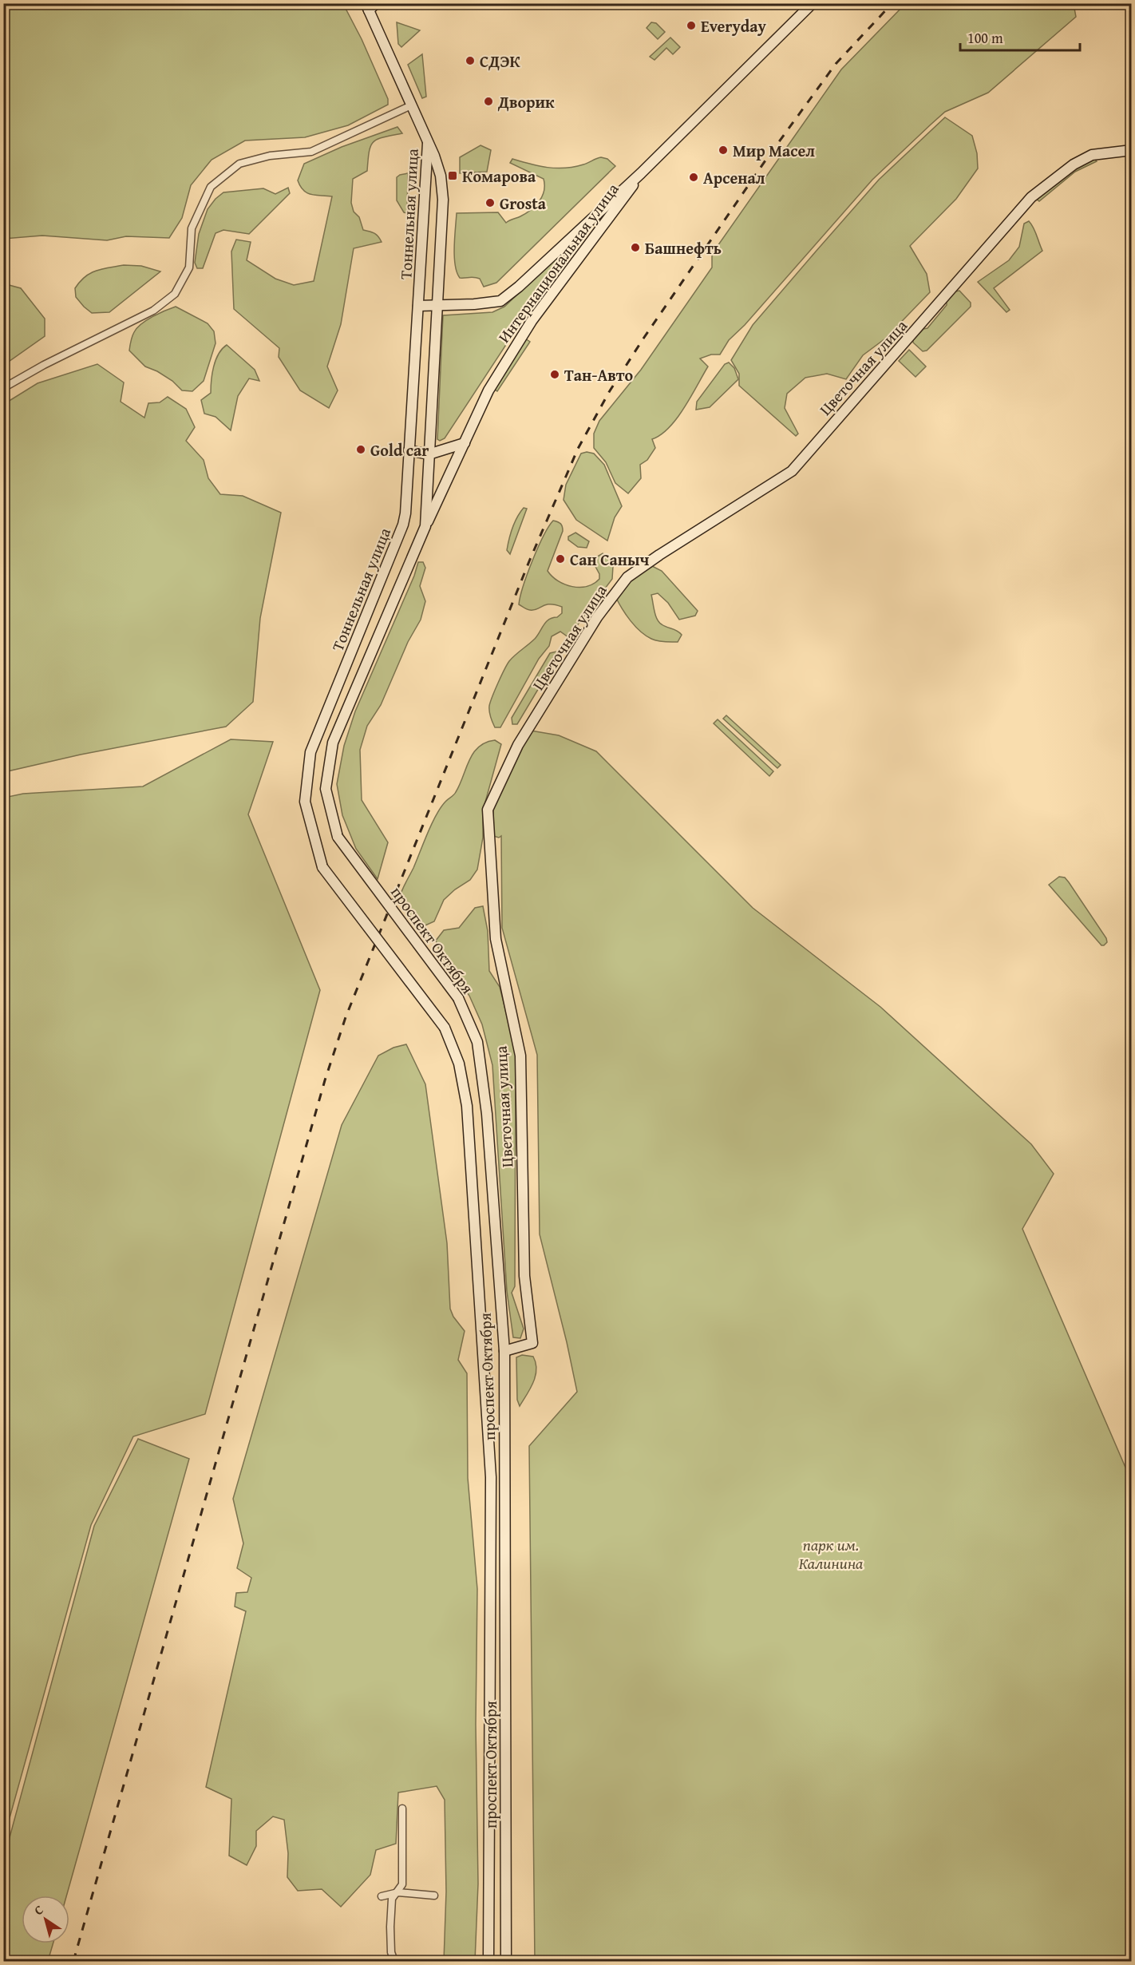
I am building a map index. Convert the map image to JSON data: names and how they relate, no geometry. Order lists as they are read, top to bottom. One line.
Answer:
{"streets":{"main road":["Тоннельная улица","Интернациональная улица","Цветочная улица","проспект Октября"]},"crossings":[["Тоннельная улица","Интернациональная улица"],["Тоннельная улица","проспект Октября"],["Цветочная улица","проспект Октября"]],"parks":["парк им. Калинина"],"places":{"other":["Everyday","СДЭК","Дворик","Мир Масел","Арсенал","Grosta","Башнефть","Тан-Авто","Gold car","Сан Саныч"],"transit":["Комарова"]},"scale_bar":"100 m","north":"top left"}
